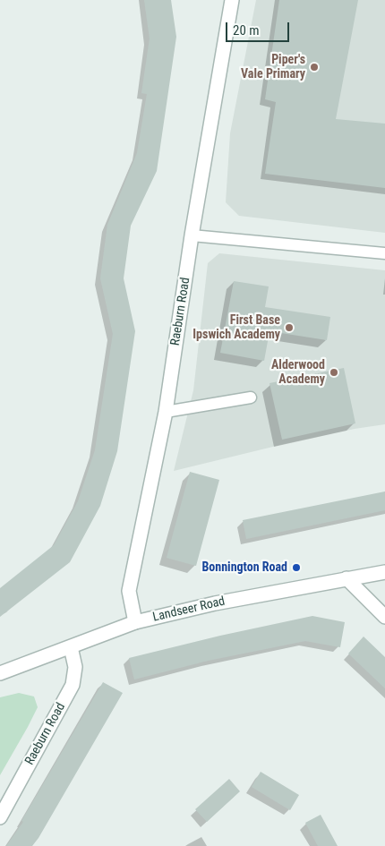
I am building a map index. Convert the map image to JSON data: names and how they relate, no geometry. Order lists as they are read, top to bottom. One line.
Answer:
{"streets":{"street":["Raeburn Road","Landseer Road"]},"crossings":[["Raeburn Road","Landseer Road"]],"places":["Piper's Vale Primary","First Base Ipswich Academy","Alderwood Academy","Bonnington Road"],"scale_bar":"20 m"}
